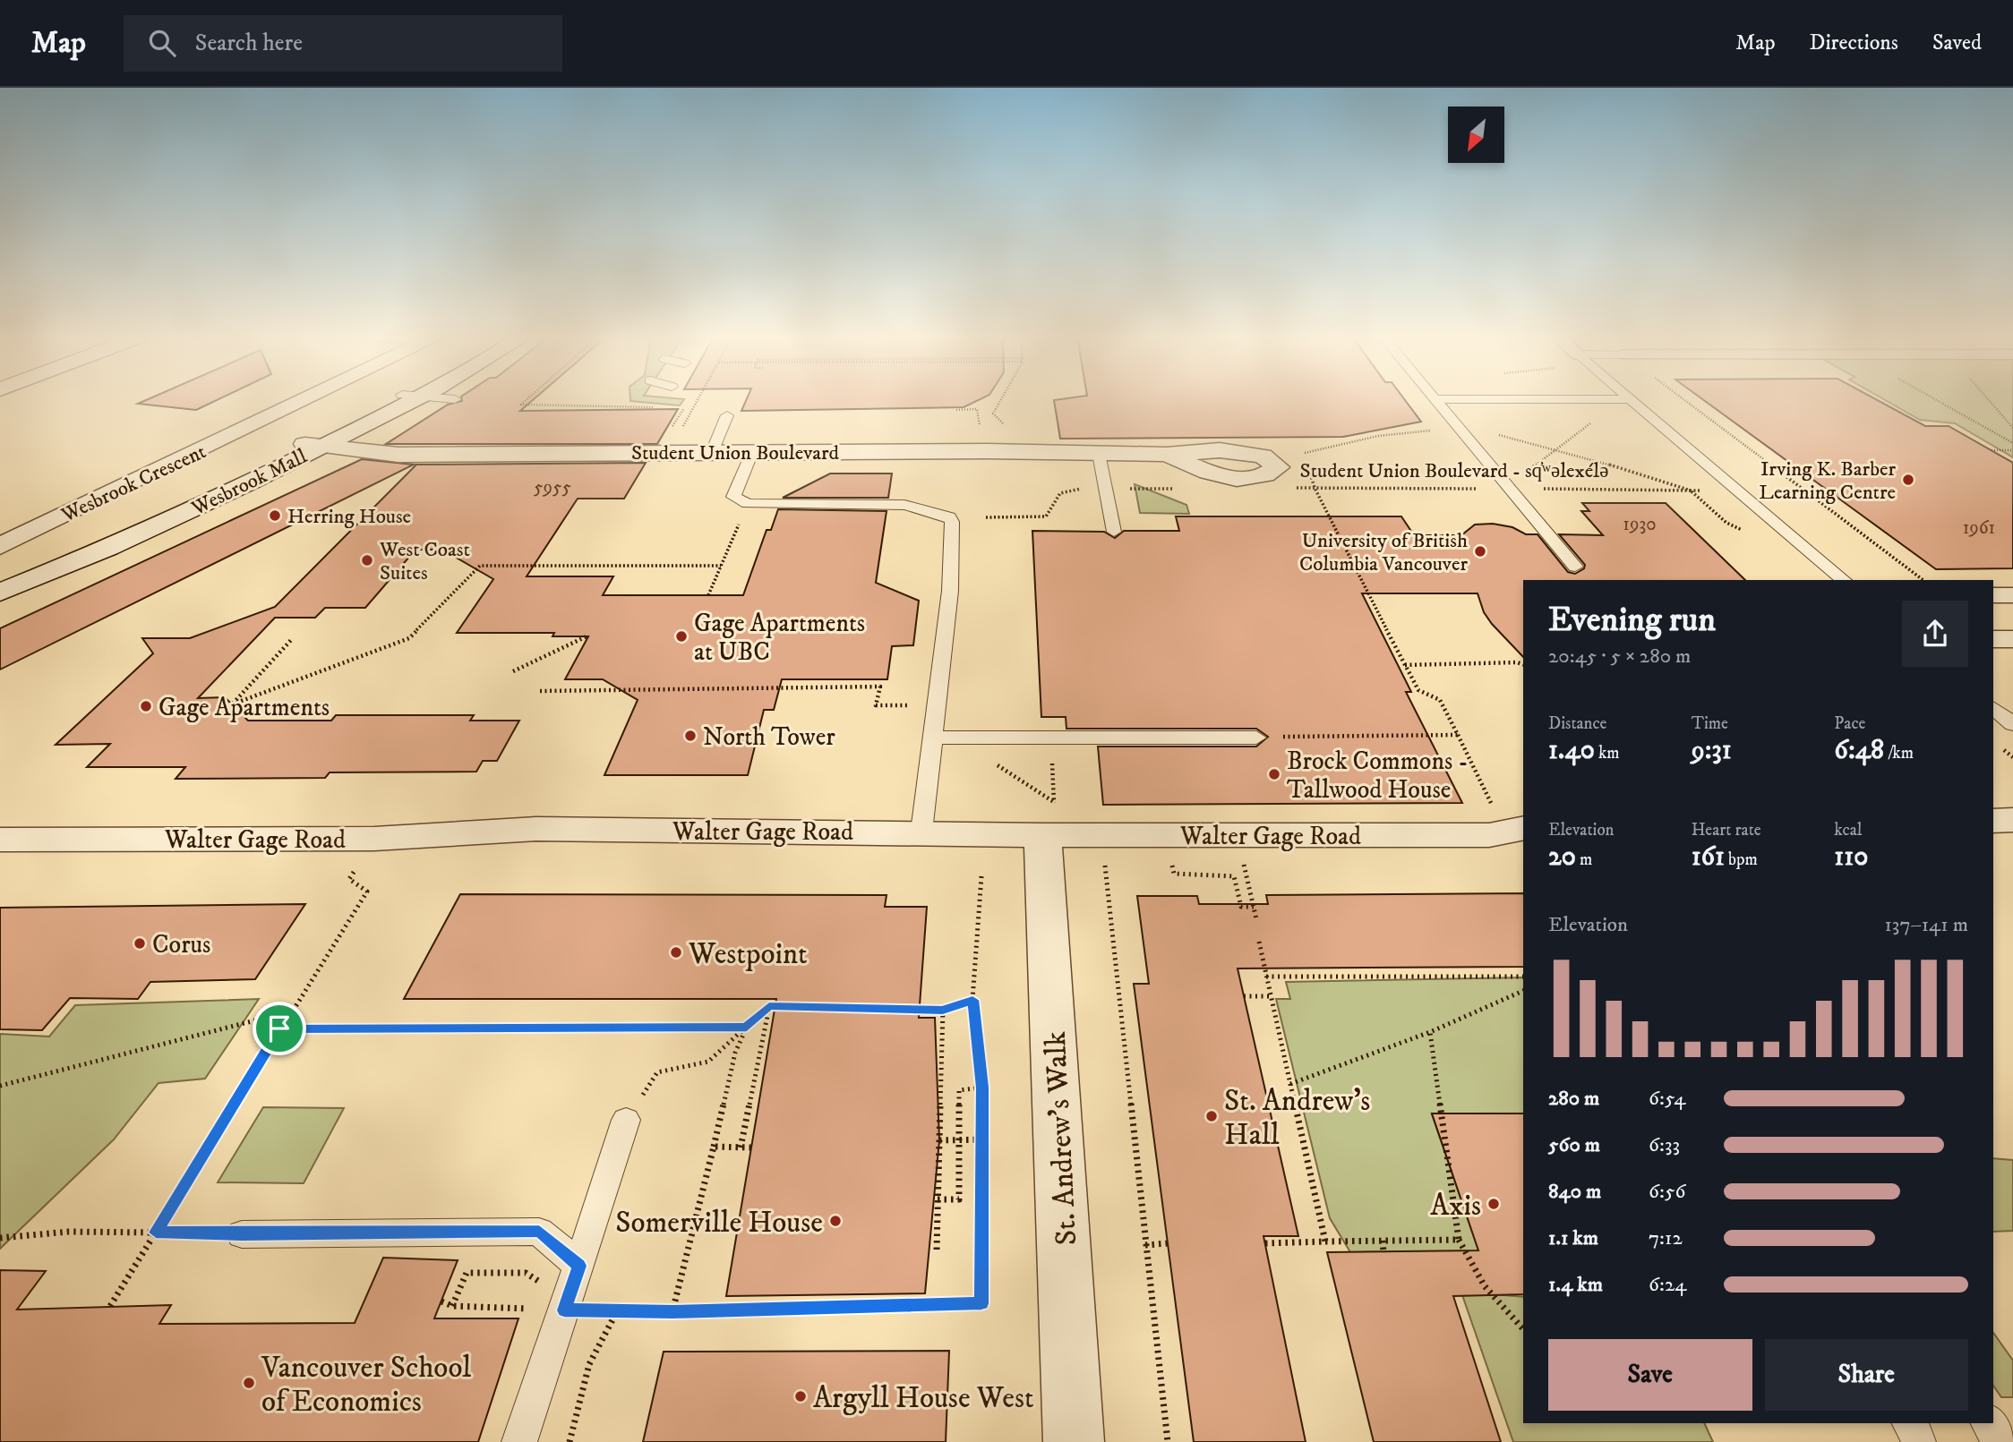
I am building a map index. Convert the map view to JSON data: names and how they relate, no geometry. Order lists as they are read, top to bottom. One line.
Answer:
{"streets":{"street":["Student Union Boulevard","Wesbrook Mall","Wesbrook Crescent","Walter Gage Road","St. Andrew's Walk"],"path":["Student Union Boulevard - sq̓ʷəlexélə"]},"crossings":[["Student Union Boulevard","Wesbrook Mall"],["Walter Gage Road","St. Andrew's Walk"]],"places":["Irving K. Barber Learning Centre","Herring House","University of British Columbia Vancouver","West Coast Suites","Gage Apartments at UBC","Gage Apartments","North Tower","Brock Commons - Tallwood House","Corus","Westpoint","St. Andrew's Hall","Axis","Somerville House","Vancouver School of Economics","Argyll House West"],"house_numbers":["5955","1930","1961"],"north":"bottom left","page":{"header":"Map","search":"Search here","nav":["Map","Directions","Saved"],"heading":["Evening run","20:45 · 5 × 280 m"],"stats":[["Distance","1.40 km"],["Time","9:31"],["Pace","6:48 /km"],["Elevation","20 m"],["Heart rate","161 bpm"],["kcal","110"]],"chart":["Elevation","137–141 m"],"list":[{"name":"280 m","note":"6:54"},{"name":"560 m","note":"6:33"},{"name":"840 m","note":"6:56"},{"name":"1.1 km","note":"7:12"},{"name":"1.4 km","note":"6:24"}],"buttons":["Save","Share"]}}
